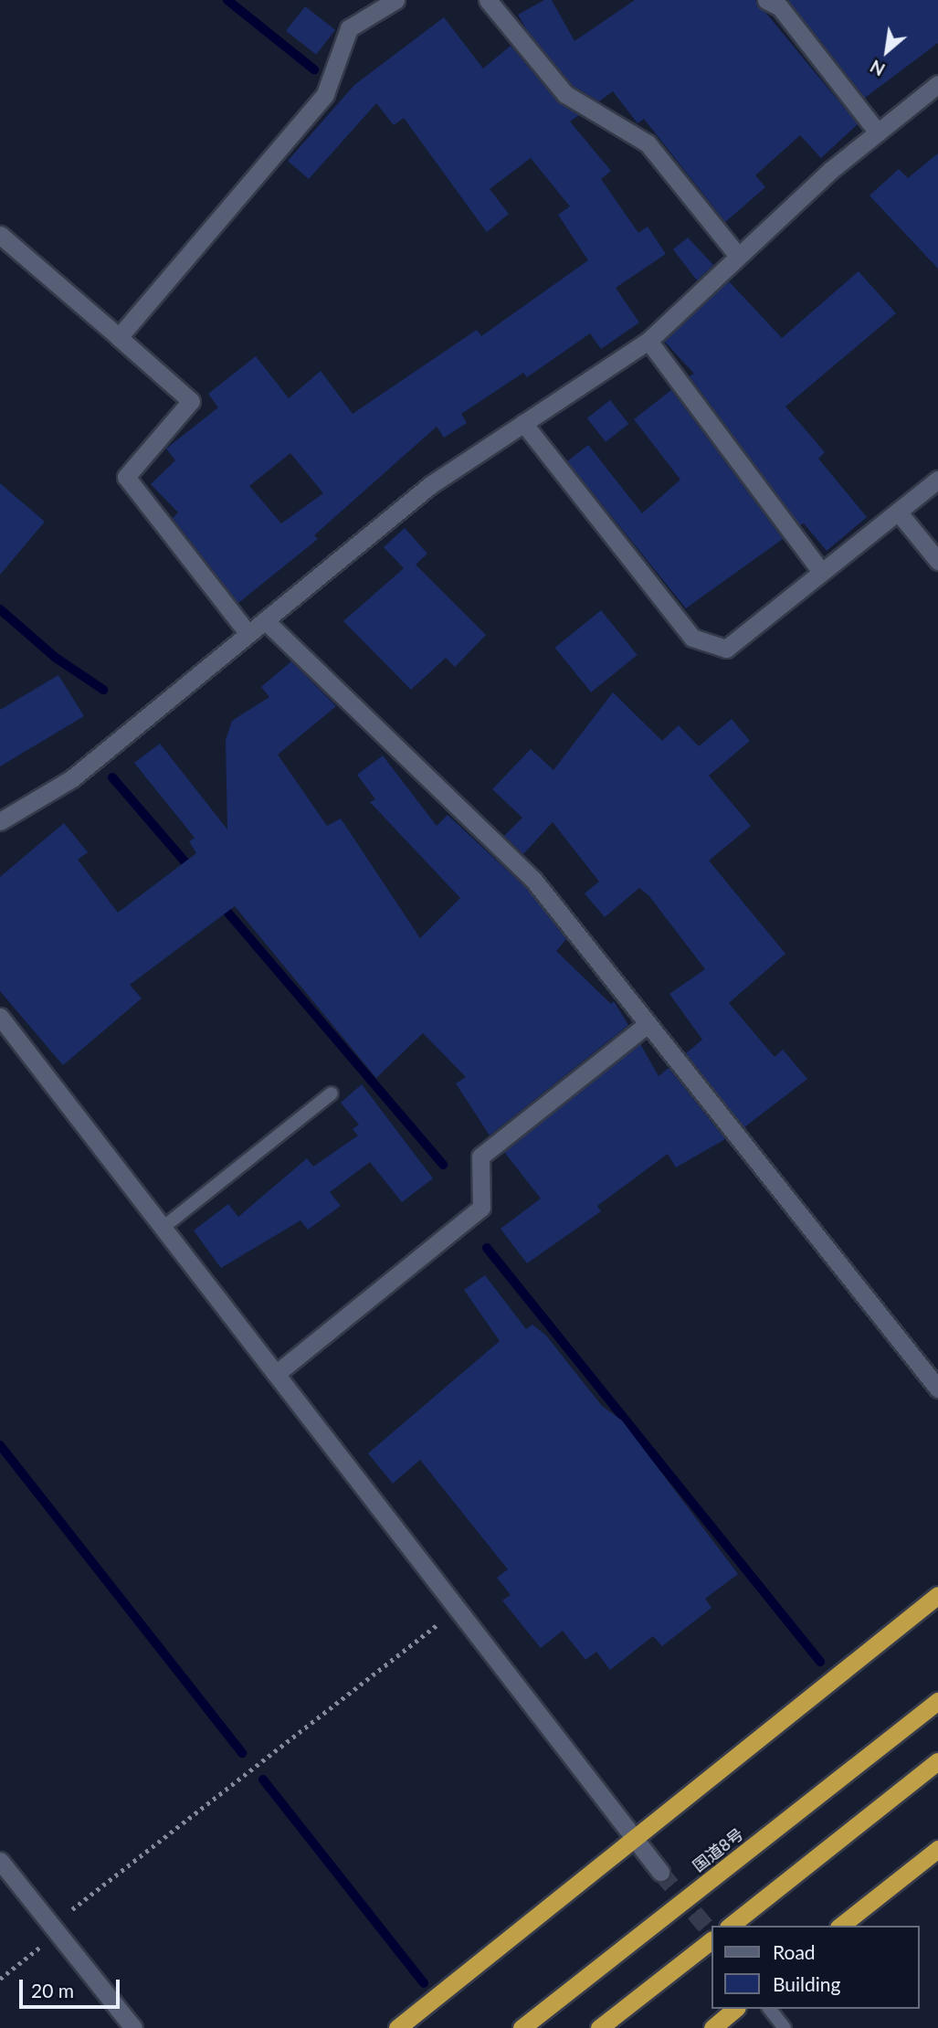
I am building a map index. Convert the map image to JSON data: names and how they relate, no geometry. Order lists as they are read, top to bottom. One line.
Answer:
{"streets":{"highway":["国道8号"]},"legend":["Road","Building"],"scale_bar":"20 m","north":"bottom left"}
